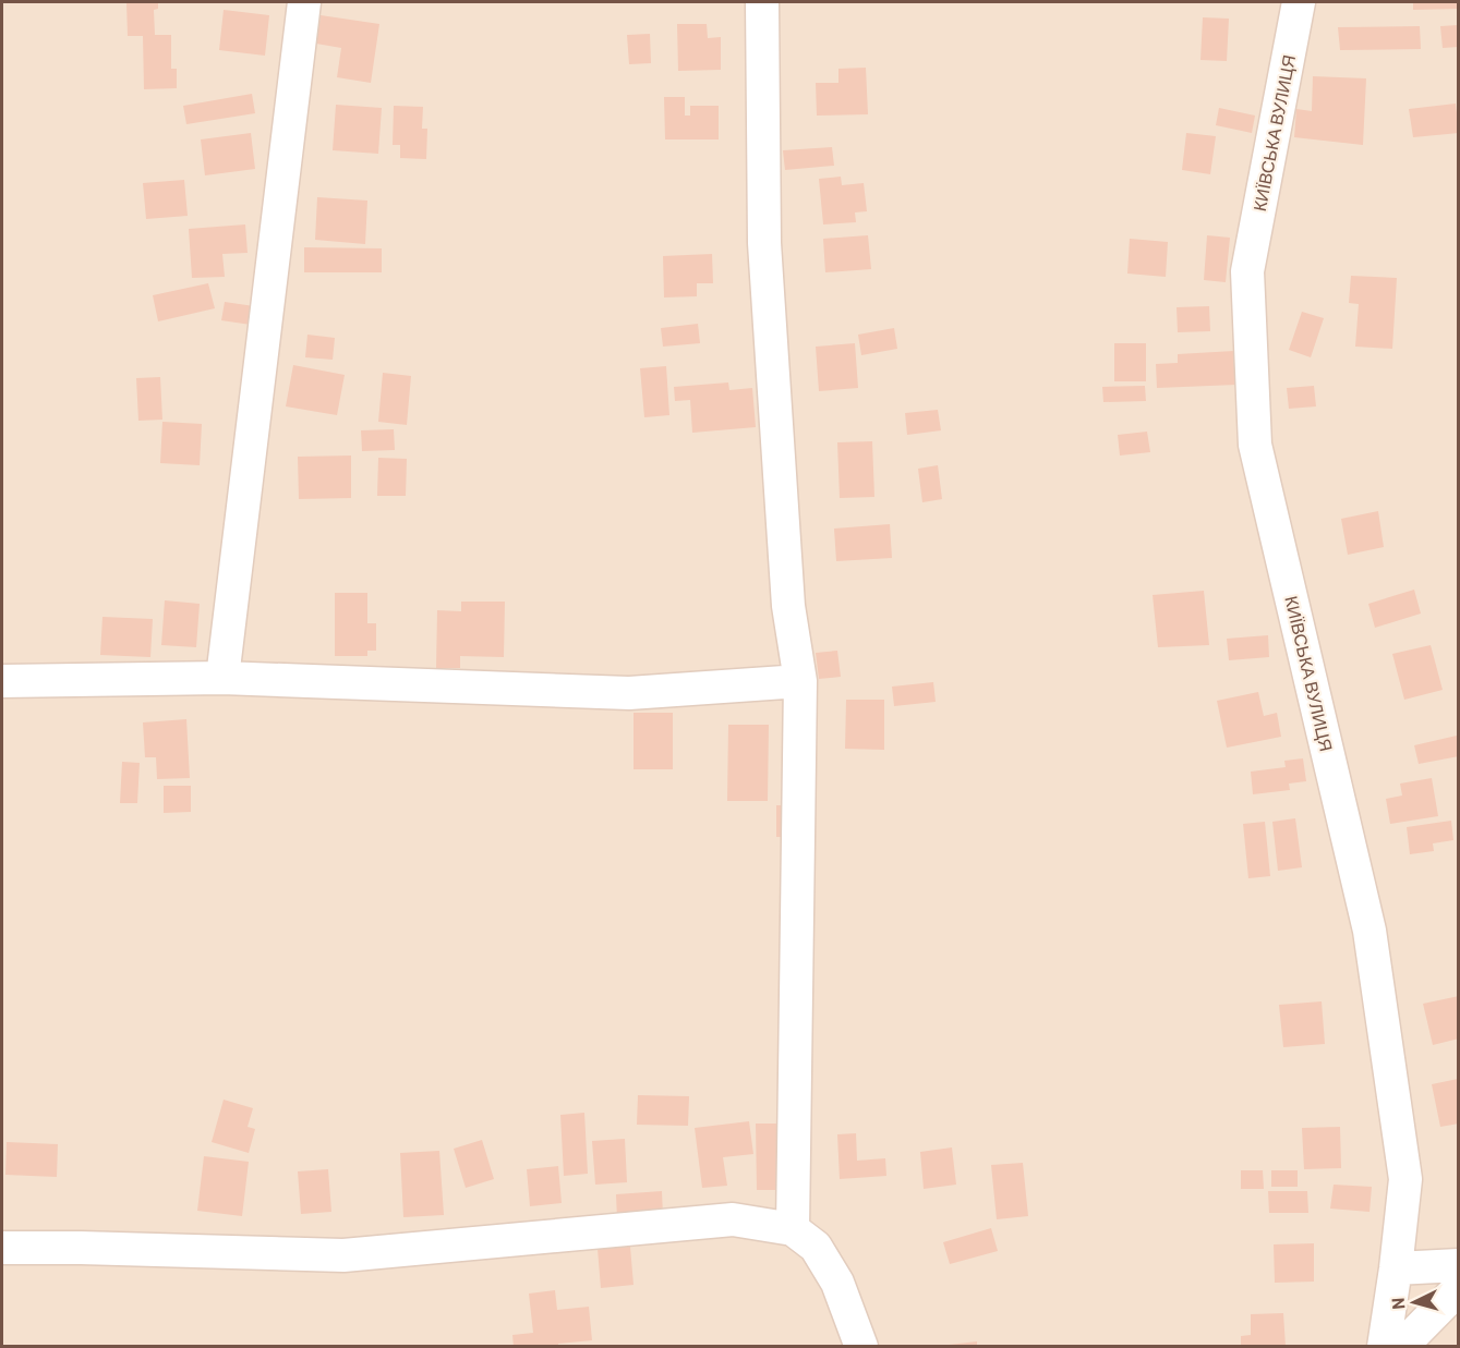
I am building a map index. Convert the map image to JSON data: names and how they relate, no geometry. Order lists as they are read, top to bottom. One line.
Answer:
{"streets":{"street":["КИЇВСЬКА ВУЛИЦЯ"]},"north":"left"}
